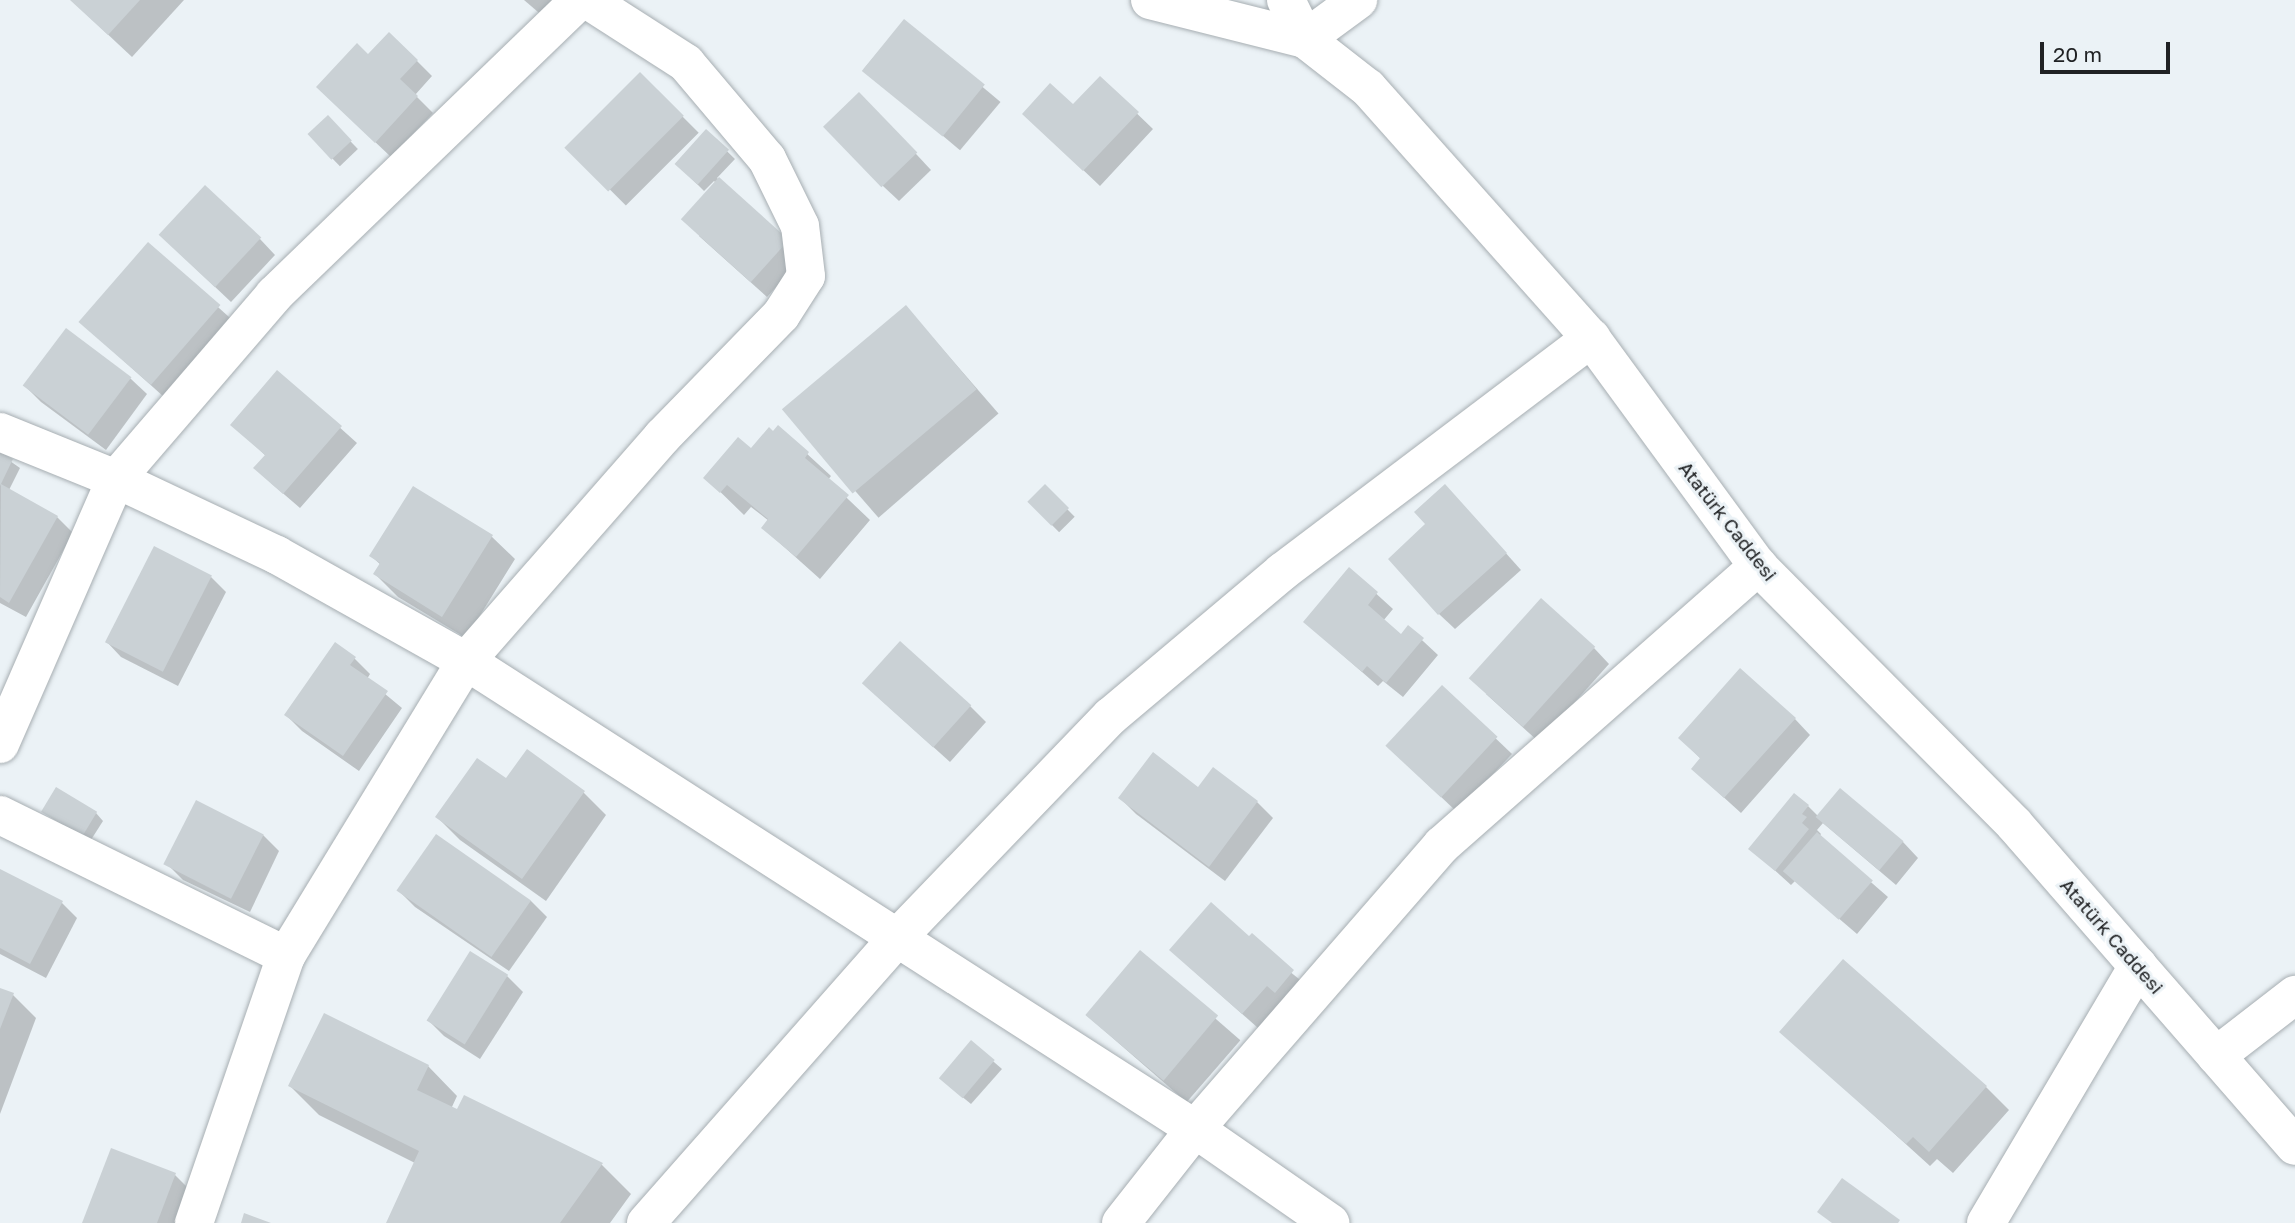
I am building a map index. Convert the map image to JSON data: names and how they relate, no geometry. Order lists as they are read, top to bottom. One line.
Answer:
{"streets":{"street":["Atatürk Caddesi"]},"scale_bar":"20 m"}
